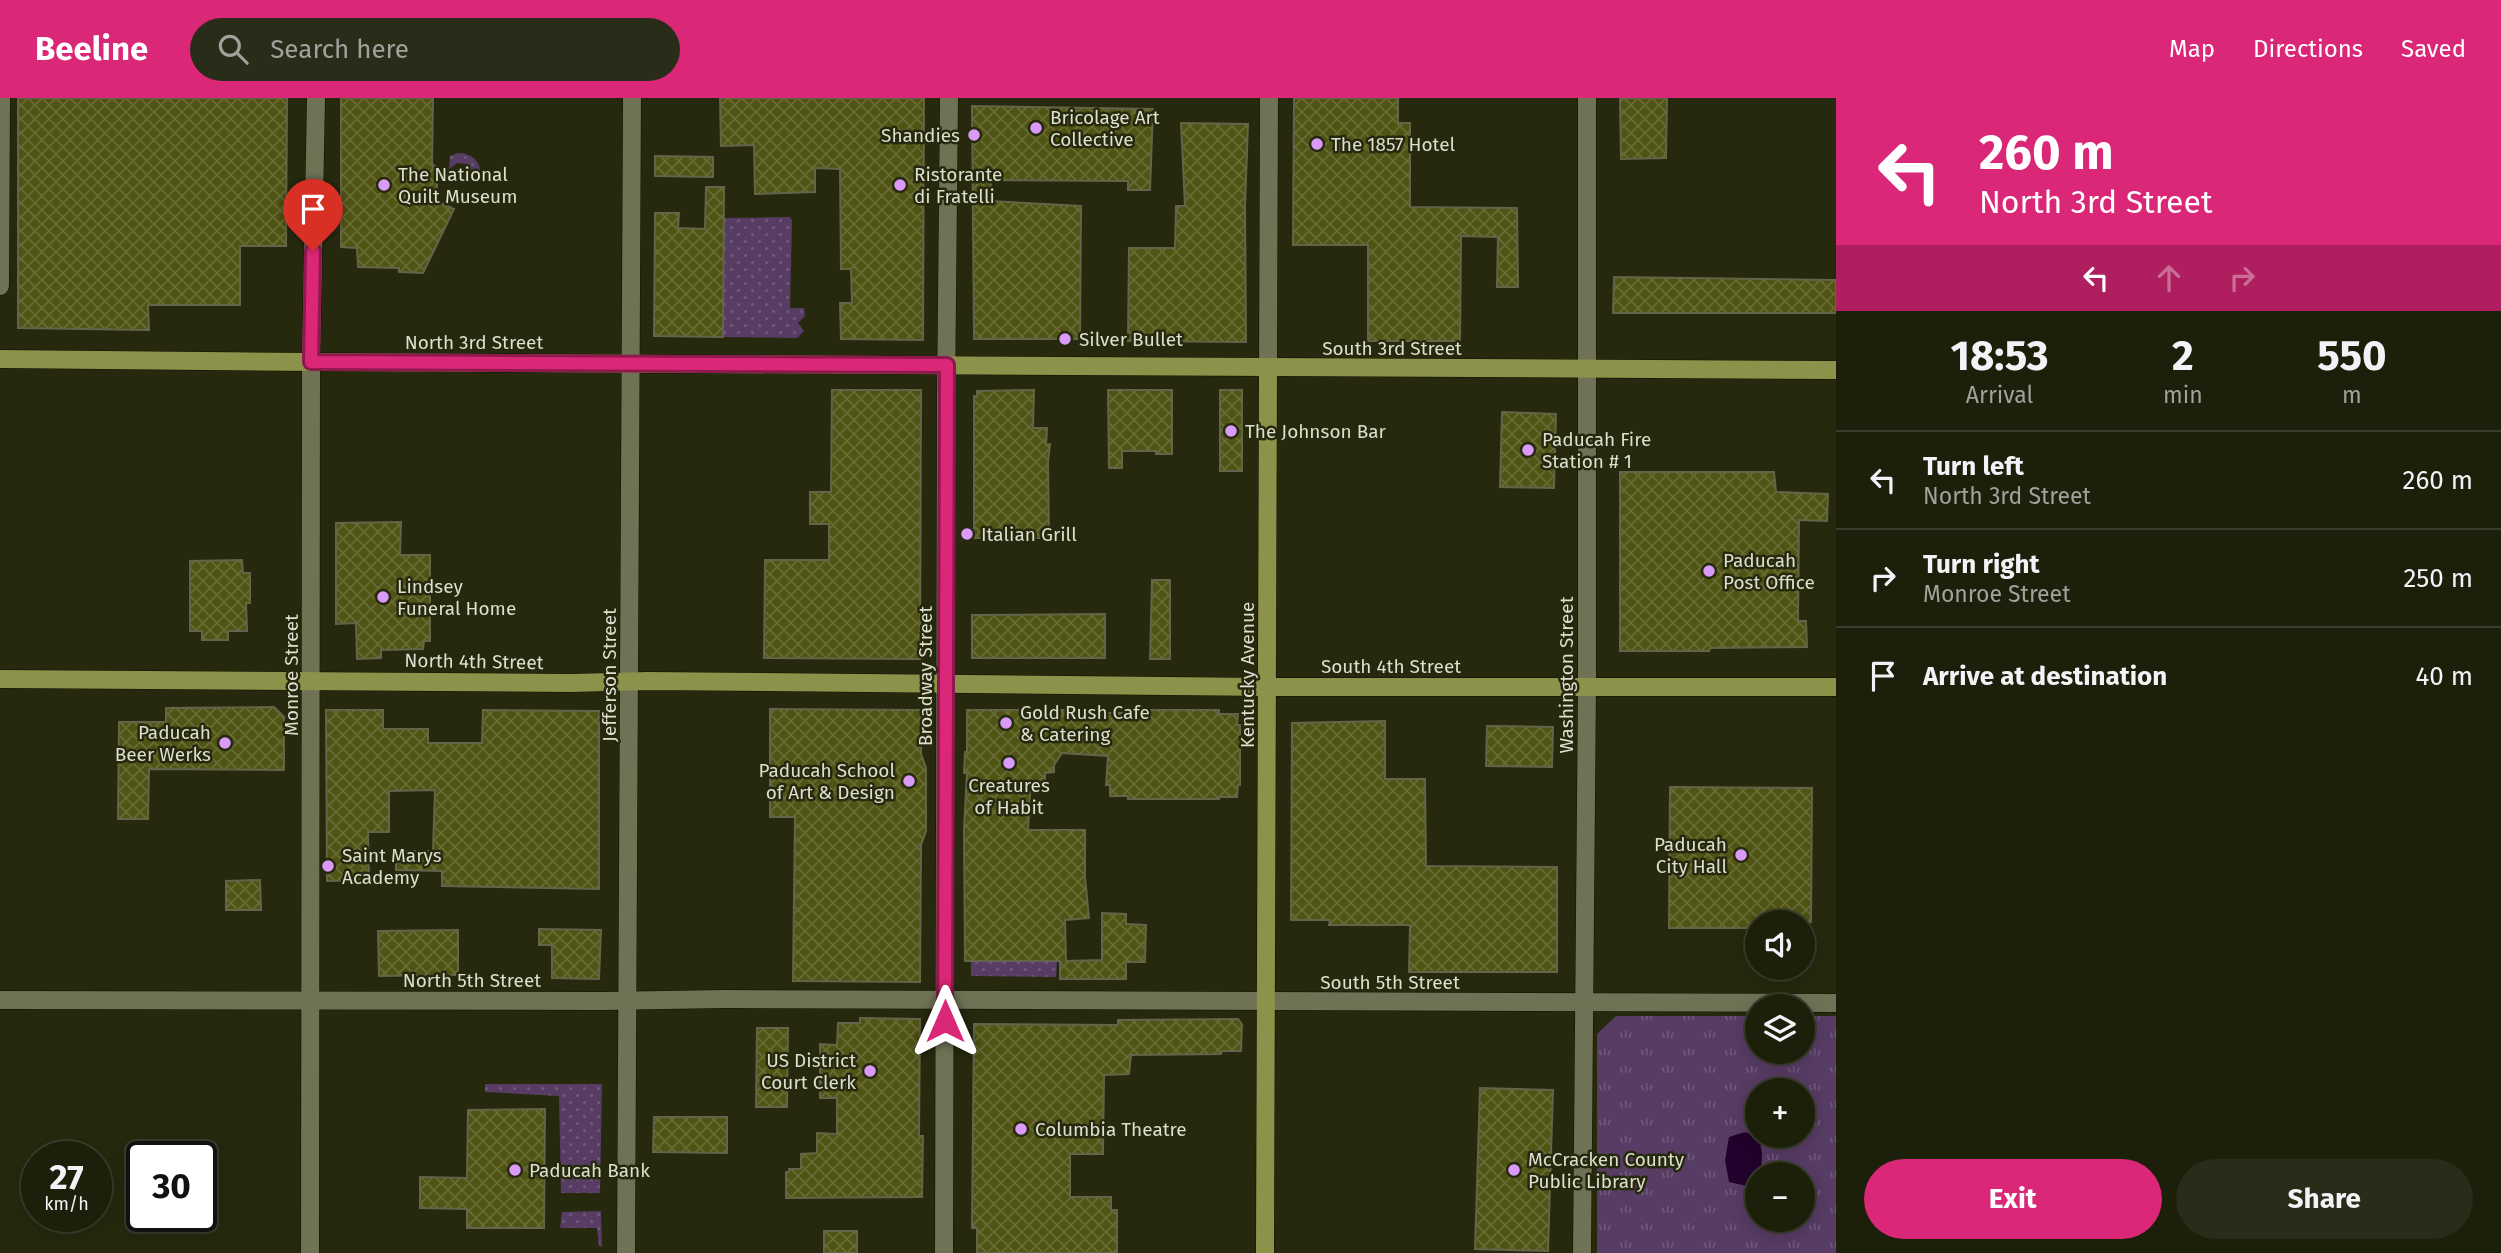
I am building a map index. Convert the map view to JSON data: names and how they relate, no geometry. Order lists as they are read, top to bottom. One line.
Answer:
{"streets":{"main road":["North 3rd Street","South 3rd Street","North 4th Street","South 4th Street","Kentucky Avenue"],"street":["Monroe Street","Jefferson Street","Washington Street","Broadway Street","North 5th Street","South 5th Street"]},"crossings":[["North 3rd Street","South 3rd Street"],["North 3rd Street","Monroe Street"],["North 3rd Street","Jefferson Street"],["North 3rd Street","Broadway Street"],["South 3rd Street","Kentucky Avenue"],["South 3rd Street","Washington Street"],["South 3rd Street","Broadway Street"],["North 4th Street","South 4th Street"],["North 4th Street","Monroe Street"],["North 4th Street","Jefferson Street"],["North 4th Street","Broadway Street"],["South 4th Street","Kentucky Avenue"],["South 4th Street","Washington Street"],["South 4th Street","Broadway Street"],["Monroe Street","North 5th Street"],["Jefferson Street","North 5th Street"],["Kentucky Avenue","South 5th Street"],["Washington Street","South 5th Street"],["Broadway Street","North 5th Street"],["Broadway Street","South 5th Street"],["North 5th Street","South 5th Street"]],"places":["Bricolage Art Collective","Shandies","The 1857 Hotel","The National Quilt Museum","Ristorante di Fratelli","Silver Bullet","The Johnson Bar","Paducah Fire Station # 1","Italian Grill","Paducah Post Office","Lindsey Funeral Home","Gold Rush Cafe & Catering","Paducah Beer Werks","Creatures of Habit","Paducah School of Art & Design","Paducah City Hall","Saint Marys Academy","US District Court Clerk","Columbia Theatre","Paducah Bank","McCracken County Public Library"],"page":{"header":"Beeline","search":"Search here","nav":["Map","Directions","Saved"],"turn":["260 m","North 3rd Street"],"eta":["18:53","Arrival","2","min","550","m"],"list":[{"name":"Turn left","note":"North 3rd Street","value":"260 m"},{"name":"Turn right","note":"Monroe Street","value":"250 m"},{"name":"Arrive at destination","value":"40 m"}],"map_buttons":["+","−"],"speed":"27 km/h","limit":"30","buttons":["Exit","Share"]}}
